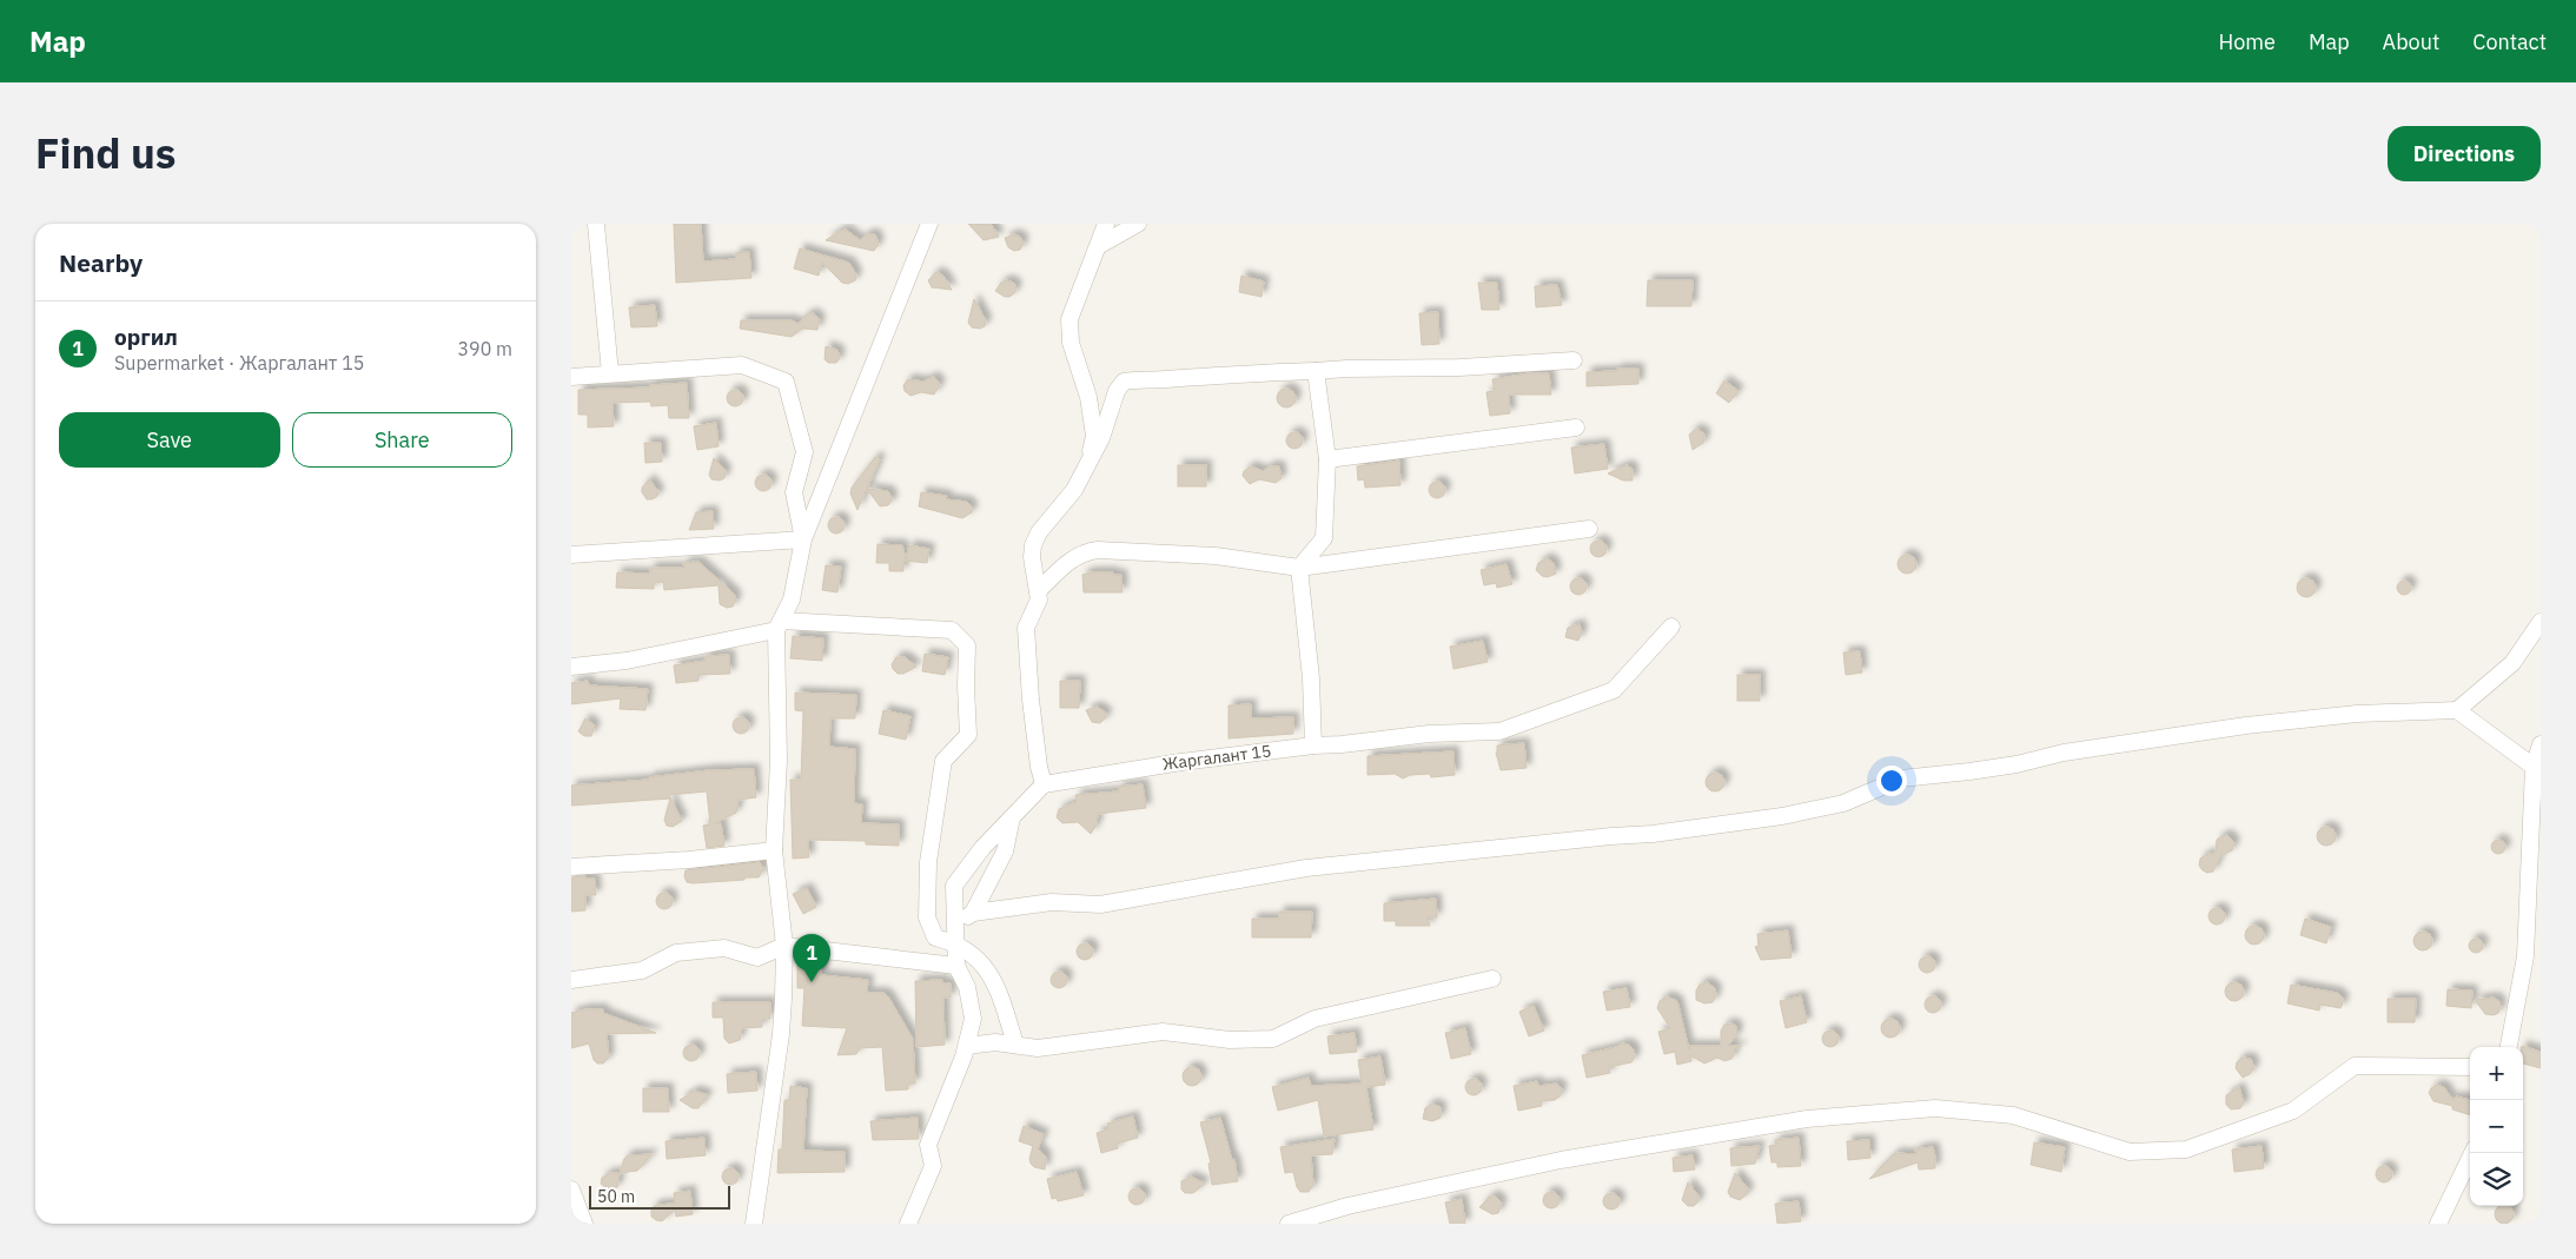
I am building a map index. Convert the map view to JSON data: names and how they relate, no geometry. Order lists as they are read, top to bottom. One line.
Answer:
{"streets":{"street":["Жаргалант 15"]},"scale_bar":"50 m","page":{"header":"Map","nav":["Home","Map","About","Contact"],"title":"Find us","buttons":["Directions",["Save","Share"]],"heading":"Nearby","list":[{"mark":"1","name":"оргил","note":"Supermarket · Жаргалант 15","value":"390 m"}],"pins":"1","map_buttons":["+","−"],"scale":"50 m"}}
